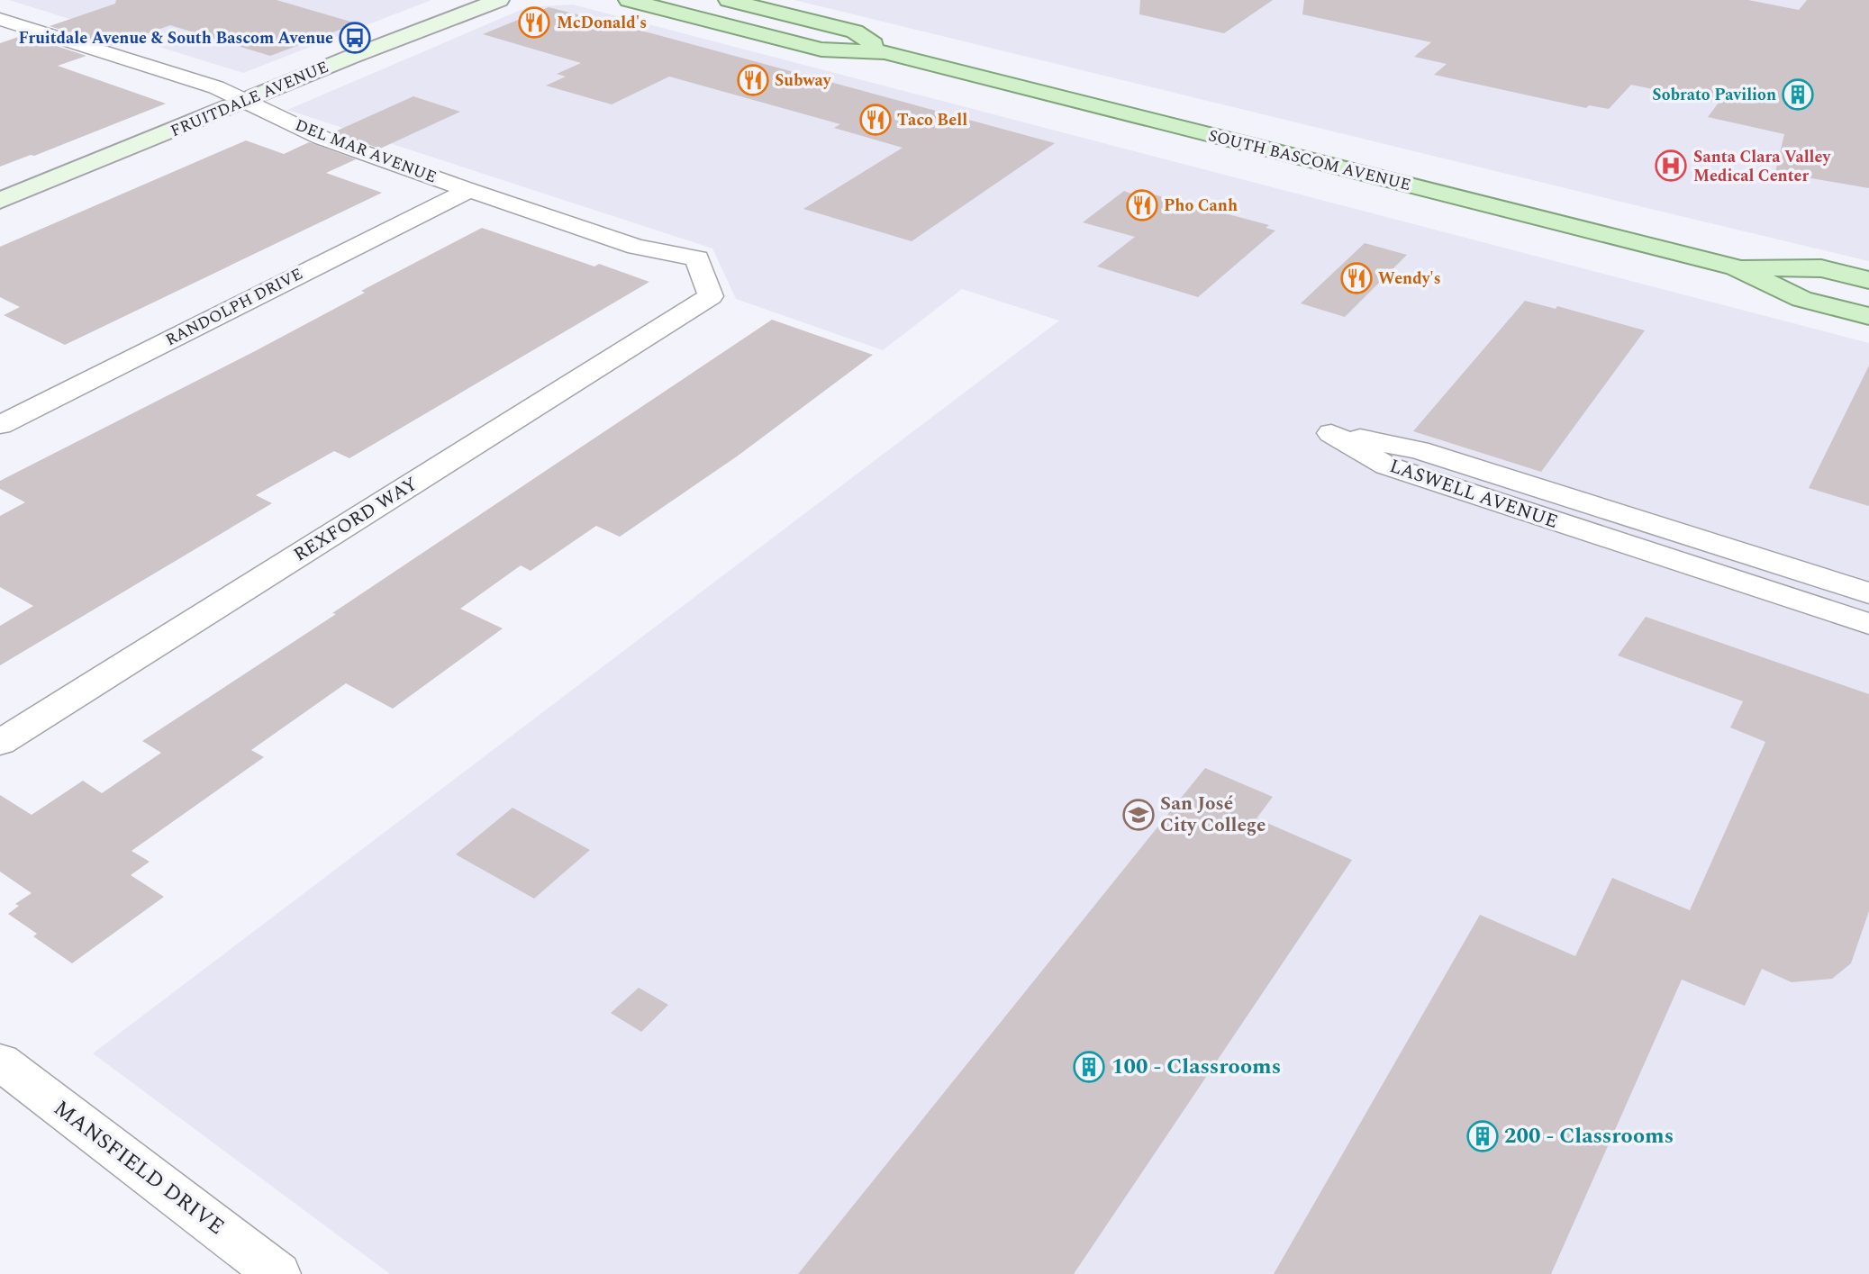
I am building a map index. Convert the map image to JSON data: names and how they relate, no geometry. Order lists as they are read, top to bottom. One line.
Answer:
{"streets":{"main road":["SOUTH BASCOM AVENUE"],"street":["FRUITDALE AVENUE","DEL MAR AVENUE","RANDOLPH DRIVE","LASWELL AVENUE","REXFORD WAY","MANSFIELD DRIVE"]},"crossings":[["FRUITDALE AVENUE","DEL MAR AVENUE"],["DEL MAR AVENUE","RANDOLPH DRIVE"],["DEL MAR AVENUE","REXFORD WAY"]],"places":{"restaurant":["McDonald's","Subway","Taco Bell","Pho Canh","Wendy's"],"bus stop":["Fruitdale Avenue & South Bascom Avenue"],"building":["Sobrato Pavilion","100 - Classrooms","200 - Classrooms"],"hospital":["Santa Clara Valley Medical Center"],"school or university":["San José City College"]}}
